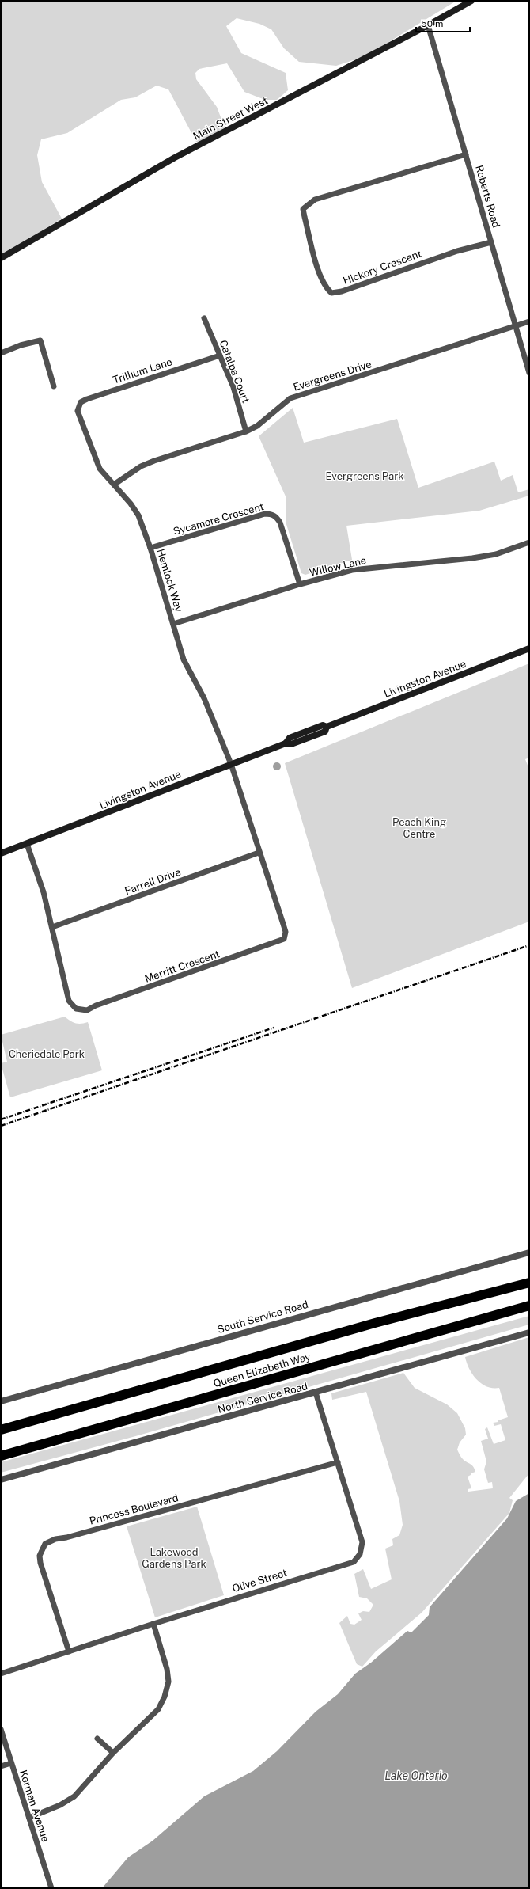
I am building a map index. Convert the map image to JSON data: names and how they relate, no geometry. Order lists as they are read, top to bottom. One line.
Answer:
{"streets":{"highway":["Queen Elizabeth Way"],"main road":["Main Street West","Livingston Avenue"],"street":["Roberts Road","Hickory Crescent","Trillium Lane","Catalpa Court","Evergreens Drive","Sycamore Crescent","Willow Lane","Hemlock Way","Farrell Drive","Merritt Crescent","South Service Road","North Service Road","Princess Boulevard","Olive Street","Kerman Avenue"]},"crossings":[["Main Street West","Roberts Road"],["Roberts Road","Hickory Crescent"],["Roberts Road","Evergreens Drive"],["Trillium Lane","Catalpa Court"],["Trillium Lane","Hemlock Way"],["Catalpa Court","Evergreens Drive"],["Evergreens Drive","Hemlock Way"],["Sycamore Crescent","Willow Lane"],["Sycamore Crescent","Hemlock Way"],["Willow Lane","Hemlock Way"],["Hemlock Way","Livingston Avenue"],["Hemlock Way","Merritt Crescent"],["Livingston Avenue","Merritt Crescent"],["Farrell Drive","Merritt Crescent"],["North Service Road","Olive Street"],["Princess Boulevard","Olive Street"]],"water":["Lake Ontario"],"parks":["Evergreens Park","Peach King Centre","Cheriedale Park","Lakewood Gardens Park"],"scale_bar":"50 m"}
